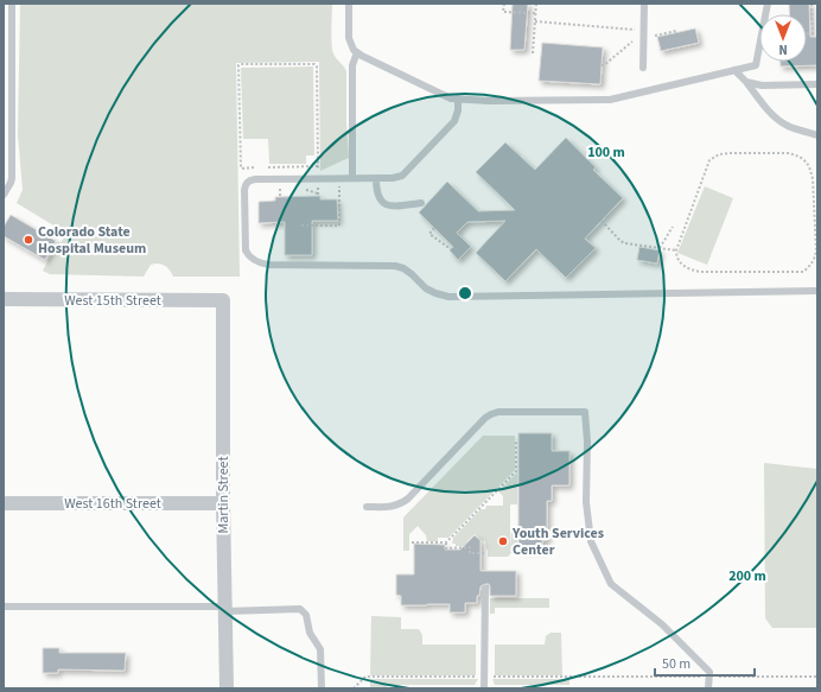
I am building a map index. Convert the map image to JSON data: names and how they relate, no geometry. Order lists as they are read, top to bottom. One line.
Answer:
{"streets":{"street":["West 15th Street","Martin Street","West 16th Street"]},"crossings":[["West 15th Street","Martin Street"],["Martin Street","West 16th Street"]],"places":["Colorado State Hospital Museum","Youth Services Center"],"scale_bar":"50 m","north":"bottom","rings":["100 m","200 m"]}
